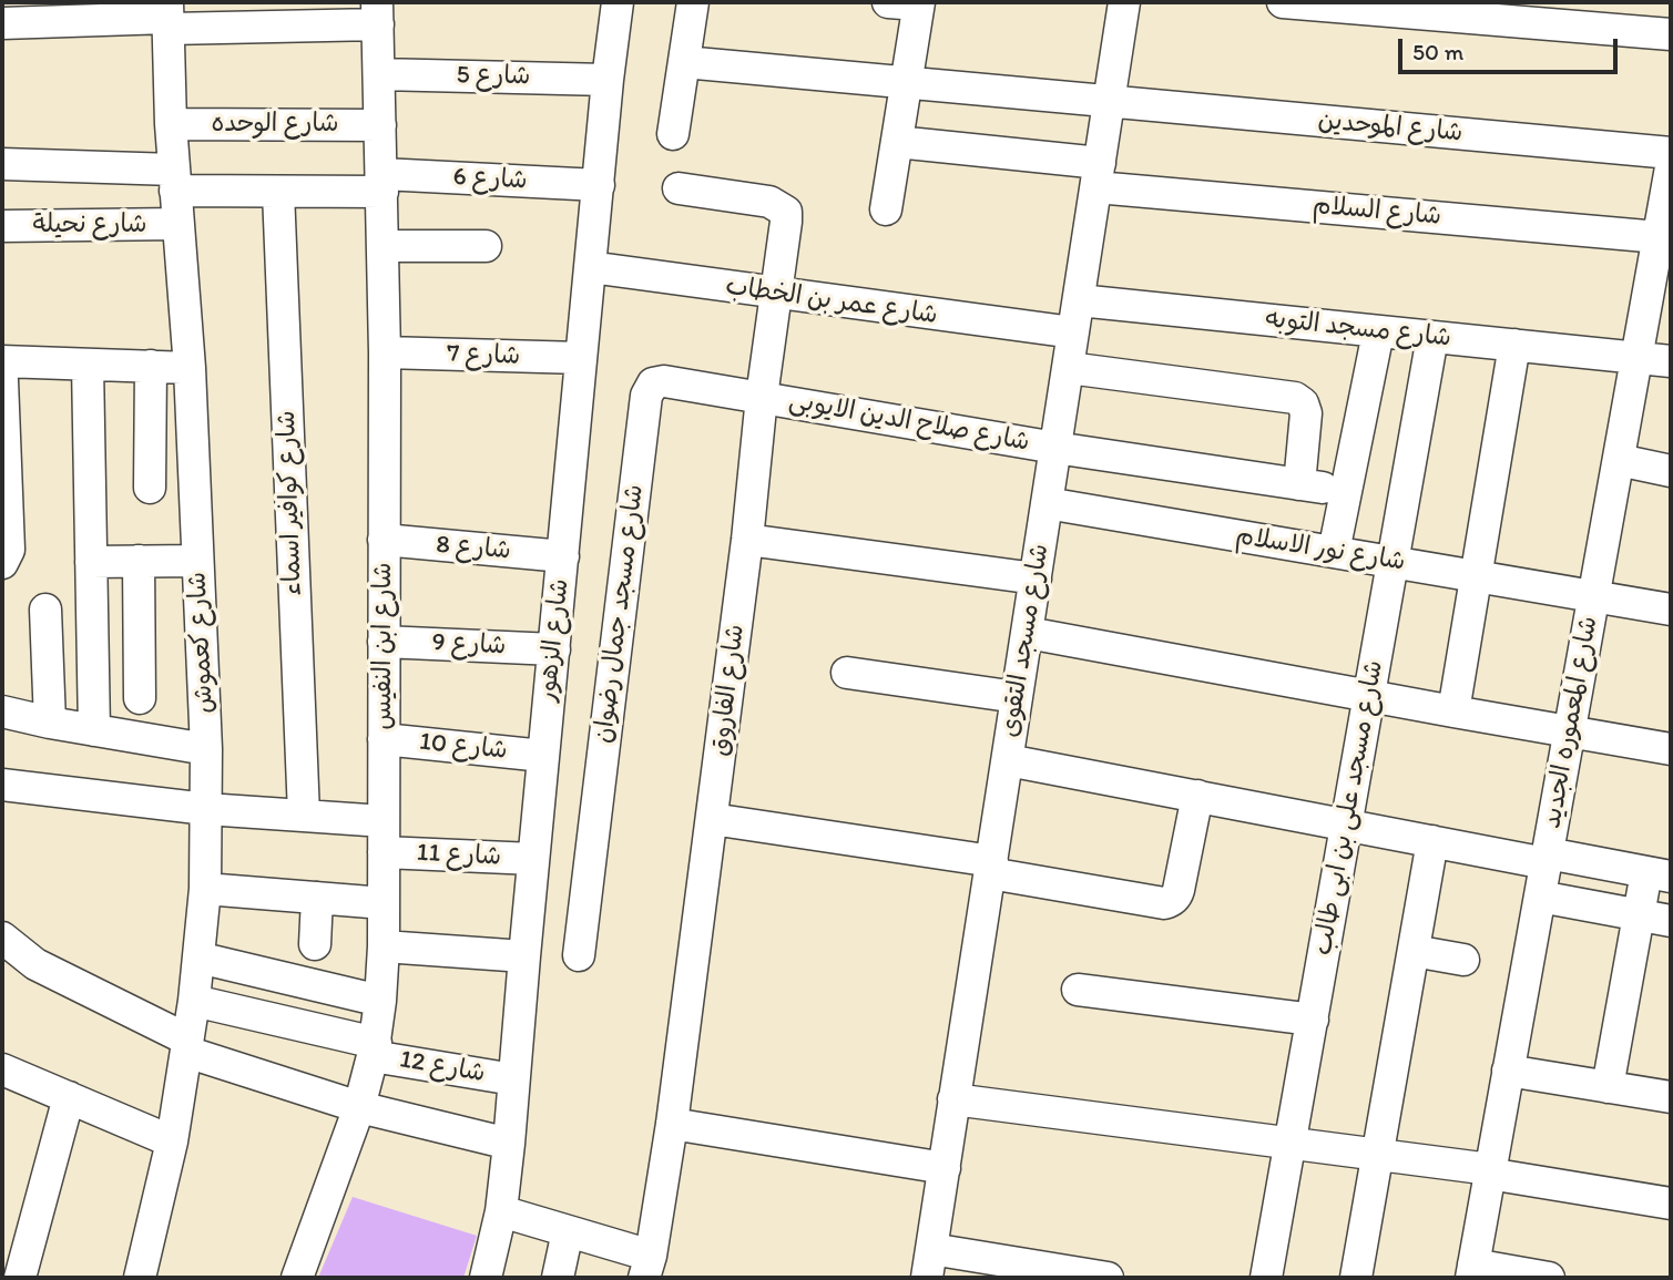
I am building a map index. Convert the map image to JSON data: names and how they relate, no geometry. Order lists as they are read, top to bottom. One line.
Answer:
{"streets":{"street":["شارع 5","شارع الوحده","شارع الموحدين","شارع 6","شارع السلام","شارع نحيلة","شارع عمر بن الخطاب","شارع مسجد التوبه","شارع 7","شارع صلاح الدين الايوبى","شارع كوافير اسماء","شارع 8","شارع نور الاسلام","شارع مسجد جمال رضوان","شارع الزهور","شارع مسجد التقوى","شارع كعموش","شارع 9","شارع ابن النفيس","شارع الفاروق","شارع المعموره الجديد","شارع 10","شارع مسجد على بن ابى طالب","شارع 11","شارع 12"]},"crossings":[["شارع 5","شارع الزهور"],["شارع 5","شارع ابن النفيس"],["شارع الوحده","شارع كعموش"],["شارع الوحده","شارع ابن النفيس"],["شارع الموحدين","شارع مسجد التقوى"],["شارع 6","شارع كوافير اسماء"],["شارع 6","شارع الزهور"],["شارع 6","شارع كعموش"],["شارع 6","شارع ابن النفيس"],["شارع السلام","شارع مسجد التقوى"],["شارع السلام","شارع المعموره الجديد"],["شارع نحيلة","شارع كعموش"],["شارع عمر بن الخطاب","شارع الزهور"],["شارع عمر بن الخطاب","شارع مسجد التقوى"],["شارع عمر بن الخطاب","شارع الفاروق"],["شارع مسجد التوبه","شارع مسجد التقوى"],["شارع مسجد التوبه","شارع المعموره الجديد"],["شارع مسجد التوبه","شارع مسجد على بن ابى طالب"],["شارع 7","شارع الزهور"],["شارع 7","شارع ابن النفيس"],["شارع صلاح الدين الايوبى","شارع مسجد جمال رضوان"],["شارع صلاح الدين الايوبى","شارع مسجد التقوى"],["شارع صلاح الدين الايوبى","شارع الفاروق"],["شارع 8","شارع الزهور"],["شارع 8","شارع ابن النفيس"],["شارع نور الاسلام","شارع مسجد التقوى"],["شارع نور الاسلام","شارع المعموره الجديد"],["شارع نور الاسلام","شارع مسجد على بن ابى طالب"],["شارع مسجد جمال رضوان","شارع الفاروق"],["شارع الزهور","شارع 9"],["شارع الزهور","شارع 10"],["شارع الزهور","شارع 11"],["شارع الزهور","شارع 12"],["شارع كعموش","شارع 12"],["شارع 9","شارع ابن النفيس"],["شارع ابن النفيس","شارع 10"],["شارع ابن النفيس","شارع 11"],["شارع ابن النفيس","شارع 12"]],"scale_bar":"50 m"}
